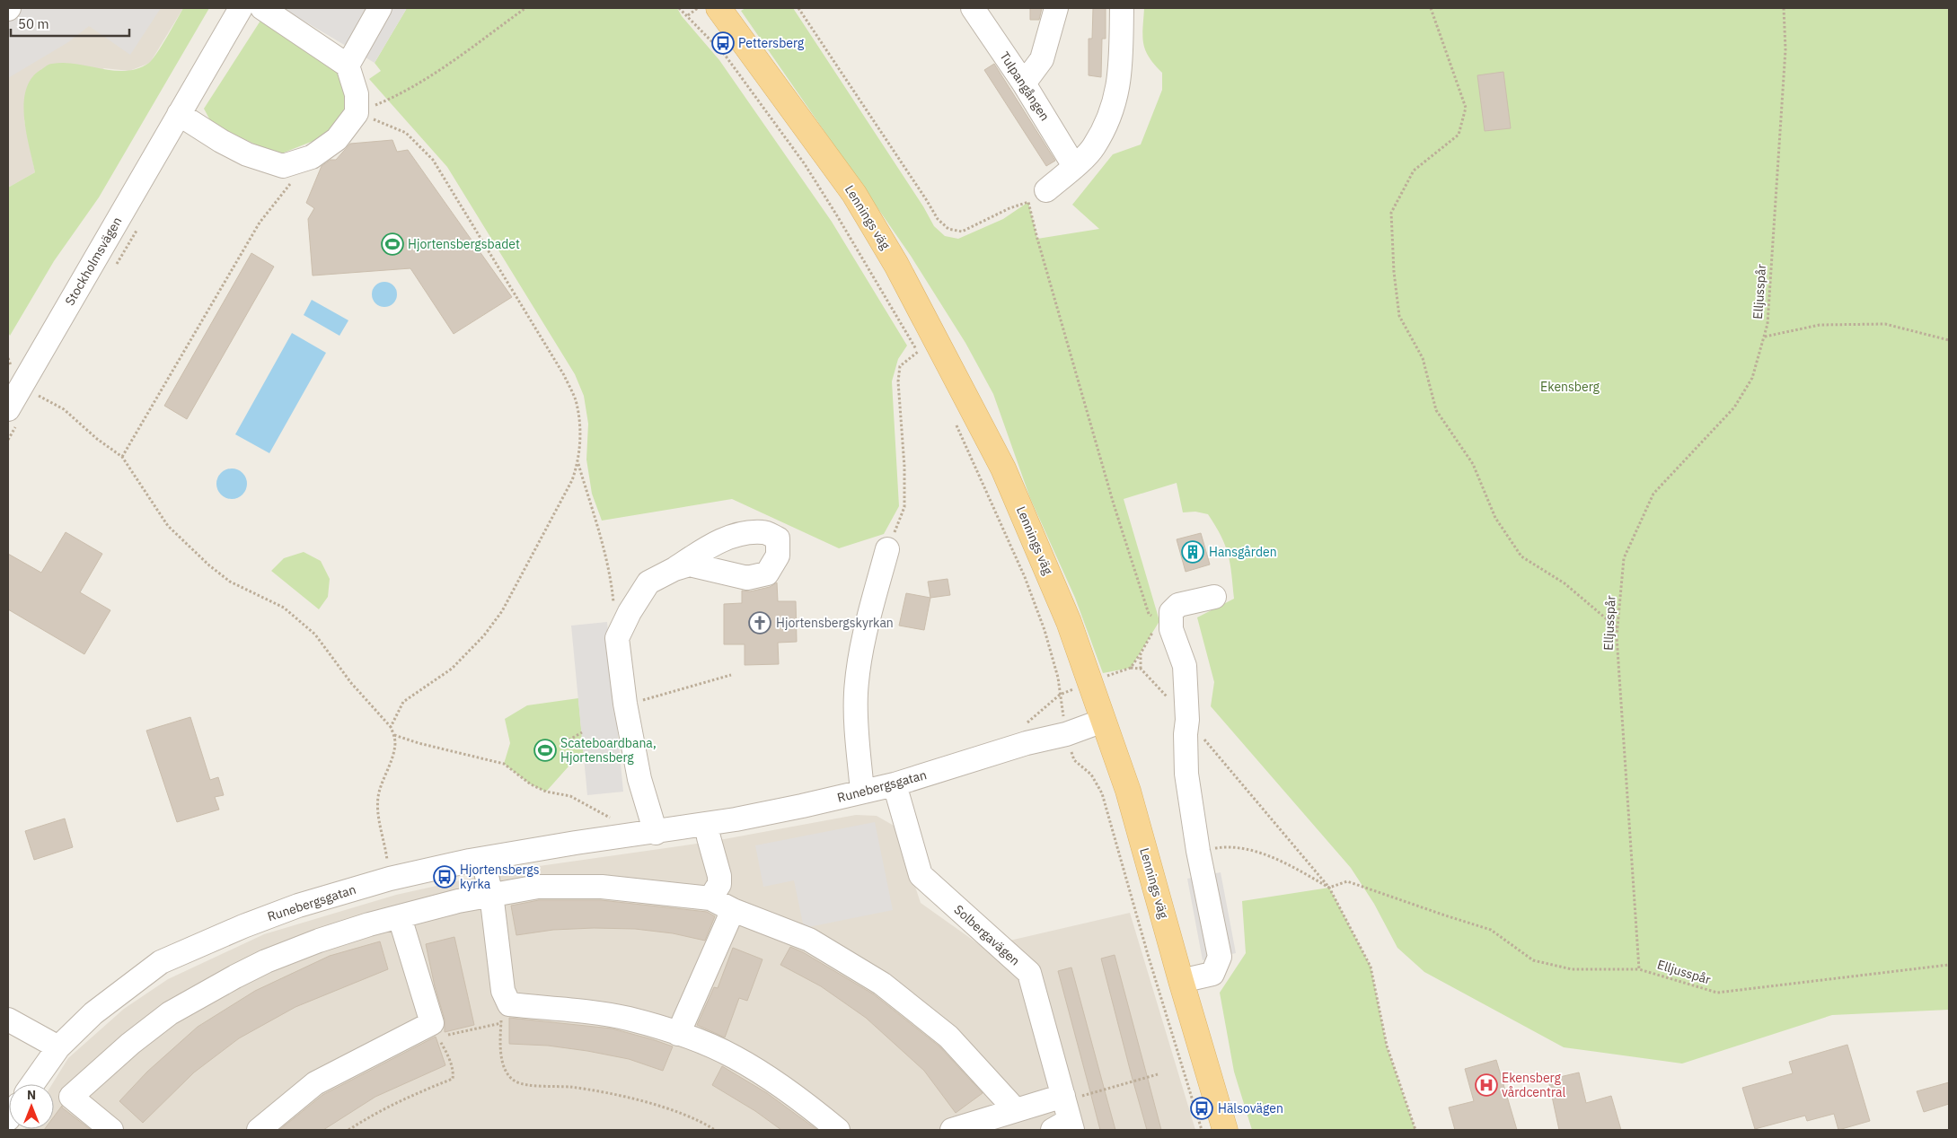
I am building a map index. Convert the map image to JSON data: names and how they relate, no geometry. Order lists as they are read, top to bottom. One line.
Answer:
{"streets":{"main road":["Lennings väg"],"street":["Tulpangången","Stockholmsvägen","Runebergsgatan","Solbergavägen"],"path":["Elljusspår"]},"crossings":[["Lennings väg","Runebergsgatan"],["Runebergsgatan","Solbergavägen"]],"parks":["Ekensberg"],"places":{"bus stop":["Pettersberg","Hjortensbergs kyrka","Hälsovägen"],"sports":["Hjortensbergsbadet","Scateboardbana, Hjortensberg"],"building":["Hansgården"],"church":["Hjortensbergskyrkan"],"hospital":["Ekensberg vårdcentral"]},"scale_bar":"50 m","north":"top"}
